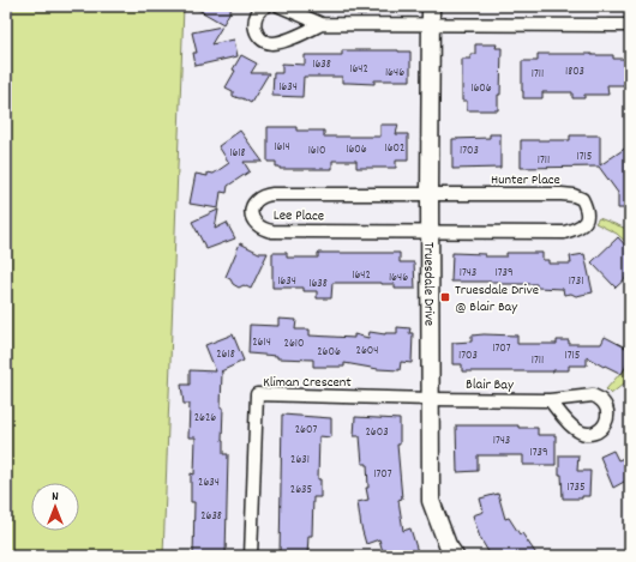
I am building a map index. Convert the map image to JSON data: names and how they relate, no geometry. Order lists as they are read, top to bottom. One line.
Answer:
{"streets":{"street":["Hunter Place","Lee Place","Truesdale Drive","Kliman Crescent","Blair Bay"]},"crossings":[["Hunter Place","Lee Place"],["Hunter Place","Truesdale Drive"],["Lee Place","Truesdale Drive"],["Truesdale Drive","Kliman Crescent"],["Truesdale Drive","Blair Bay"],["Kliman Crescent","Blair Bay"]],"places":{"transit":["Truesdale Drive @ Blair Bay"]},"house_numbers":["1638","1642","1803","1646","1711","1634","1606","1614","1602","1606","1610","1703","1618","1715","1711","1743","1739","1642","1646","1634","1731","1638","2614","2610","1707","2604","2606","2618","1703","1715","1711","2626","2607","2603","1743","1739","2631","1707","2634","1735","2635","2638"],"north":"top"}
